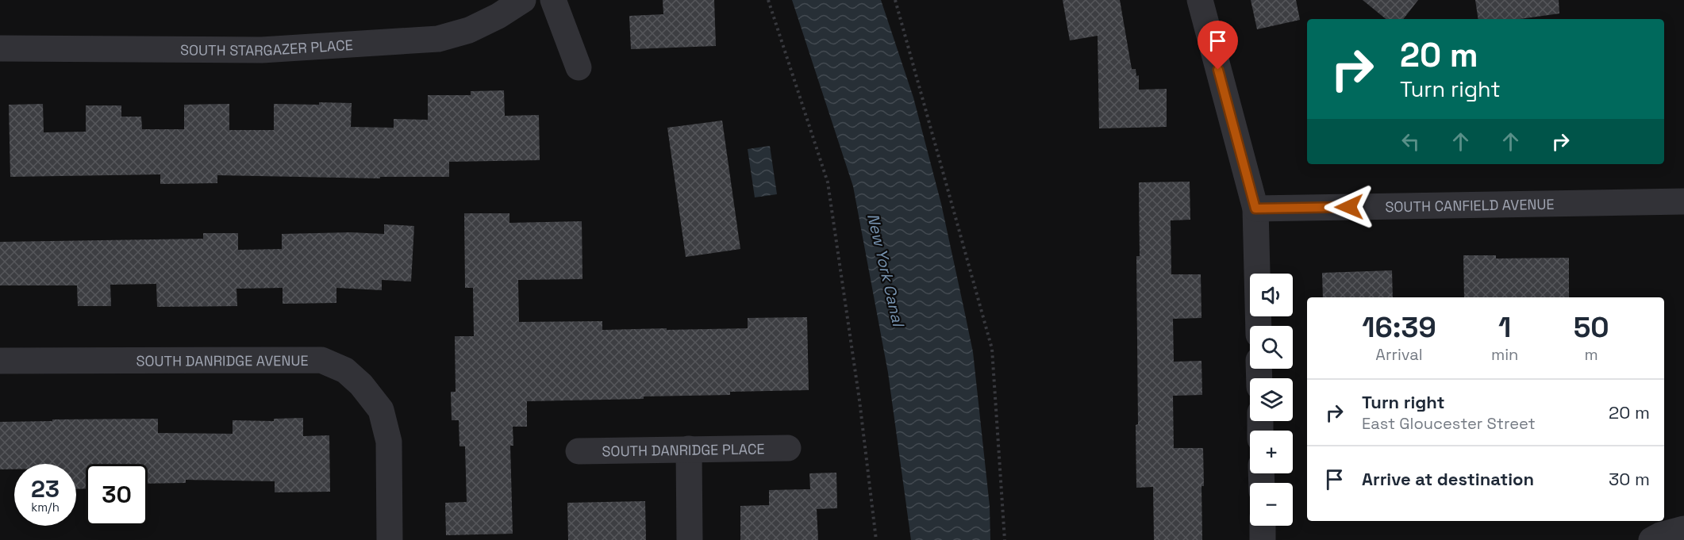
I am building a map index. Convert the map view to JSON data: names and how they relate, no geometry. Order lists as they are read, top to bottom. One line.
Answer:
{"streets":{"street":["SOUTH STARGAZER PLACE","SOUTH CANFIELD AVENUE","SOUTH DANRIDGE AVENUE","SOUTH DANRIDGE PLACE"]},"water":["New York Canal"],"page":{"turn":["20 m","Turn right"],"map_buttons":["+","−"],"eta":["16:39","Arrival","1","min","50","m"],"list":[{"name":"Turn right","note":"East Gloucester Street","value":"20 m"},{"name":"Arrive at destination","value":"30 m"}],"speed":"23 km/h","limit":"30"}}
